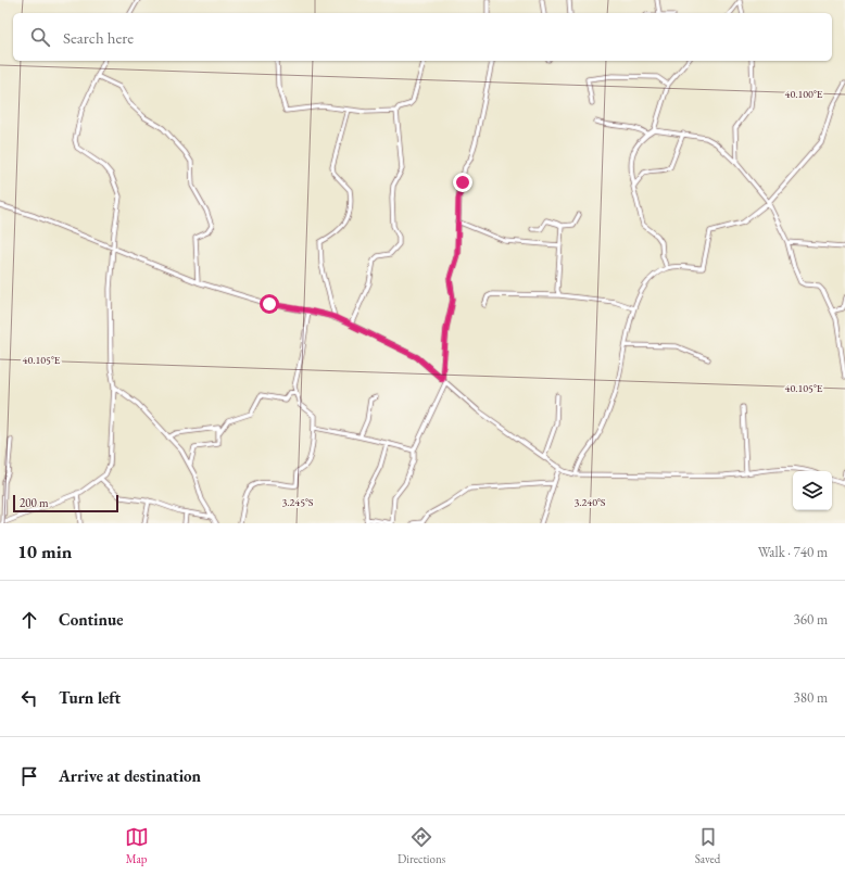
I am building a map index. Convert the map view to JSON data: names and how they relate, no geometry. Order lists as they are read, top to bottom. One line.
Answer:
{"scale_bar":"200 m","page":{"search":"Search here","scale":"200 m","heading":["10 min","Walk · 740 m"],"list":[["Continue","360 m"],["Turn left","380 m"],"Arrive at destination"],"nav":["Map","Directions","Saved"]},"coordinates":["40.100°E","40.105°E","3.245°S","3.240°S"]}
